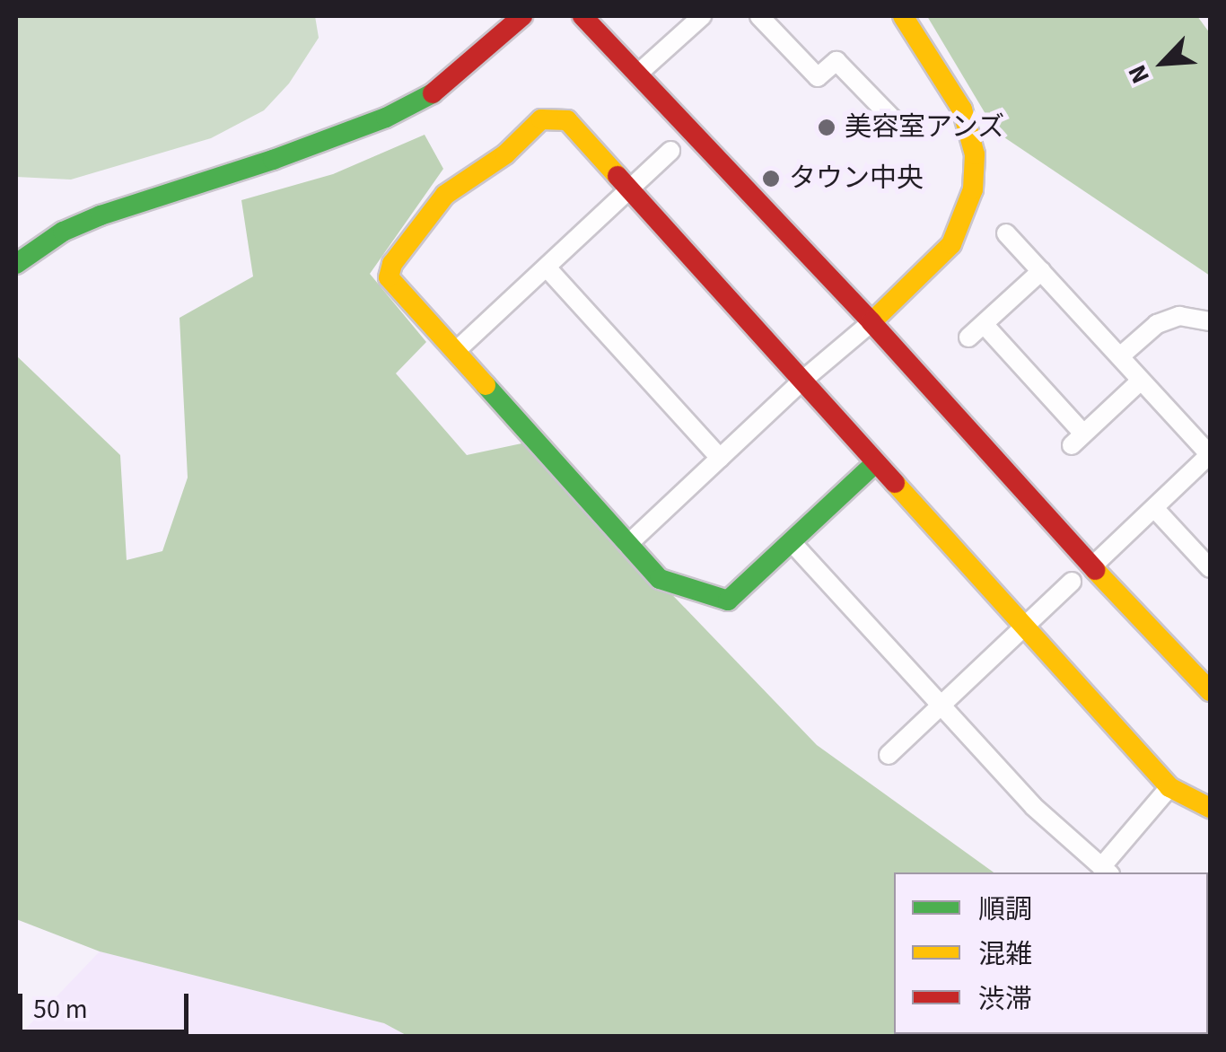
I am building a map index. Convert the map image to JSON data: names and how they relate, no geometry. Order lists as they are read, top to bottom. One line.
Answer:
{"places":["美容室アンズ","タウン中央"],"legend":["順調","混雑","渋滞"],"scale_bar":"50 m","north":"bottom left"}
